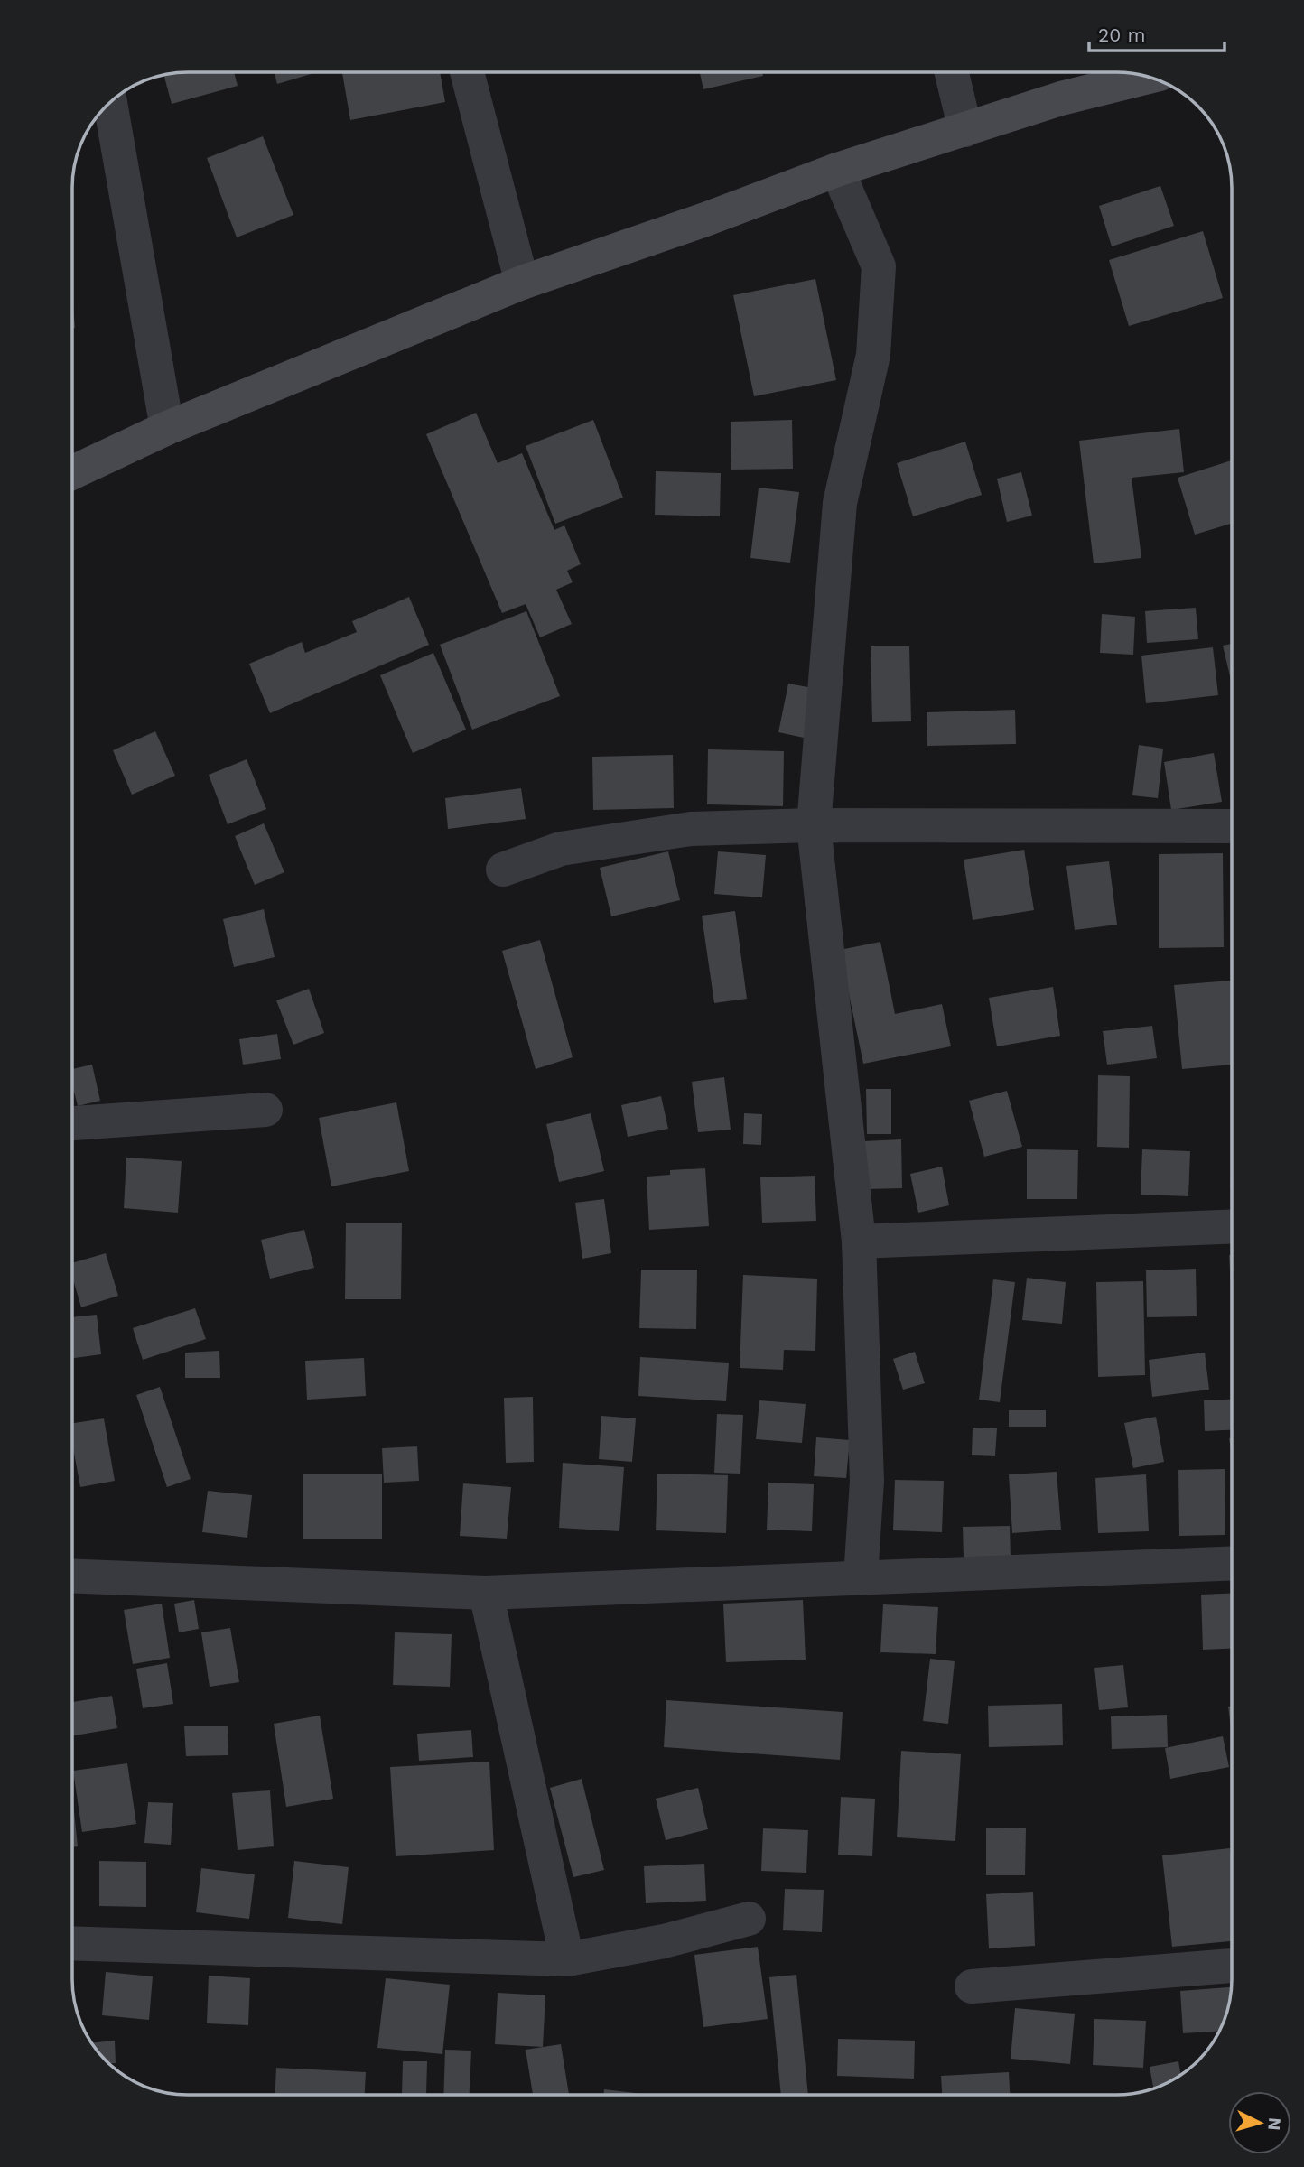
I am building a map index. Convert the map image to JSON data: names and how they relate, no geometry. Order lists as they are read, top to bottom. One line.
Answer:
{"scale_bar":"20 m","north":"right"}
